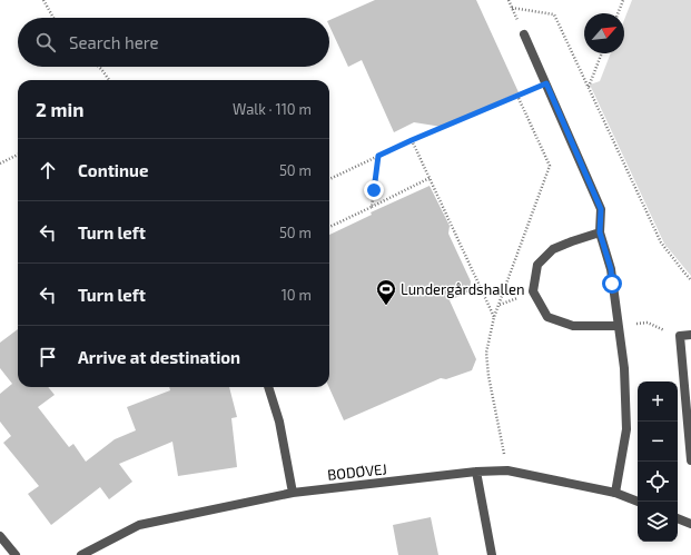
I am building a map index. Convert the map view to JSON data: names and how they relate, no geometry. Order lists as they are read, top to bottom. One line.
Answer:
{"streets":{"street":["BODØVEJ"]},"places":{"sports":["Lundergårdshallen"]},"north":"top right","page":{"search":"Search here","heading":["2 min","Walk · 110 m"],"list":[["Continue","50 m"],["Turn left","50 m"],["Turn left","10 m"],"Arrive at destination"],"map_buttons":["+","−"]}}
